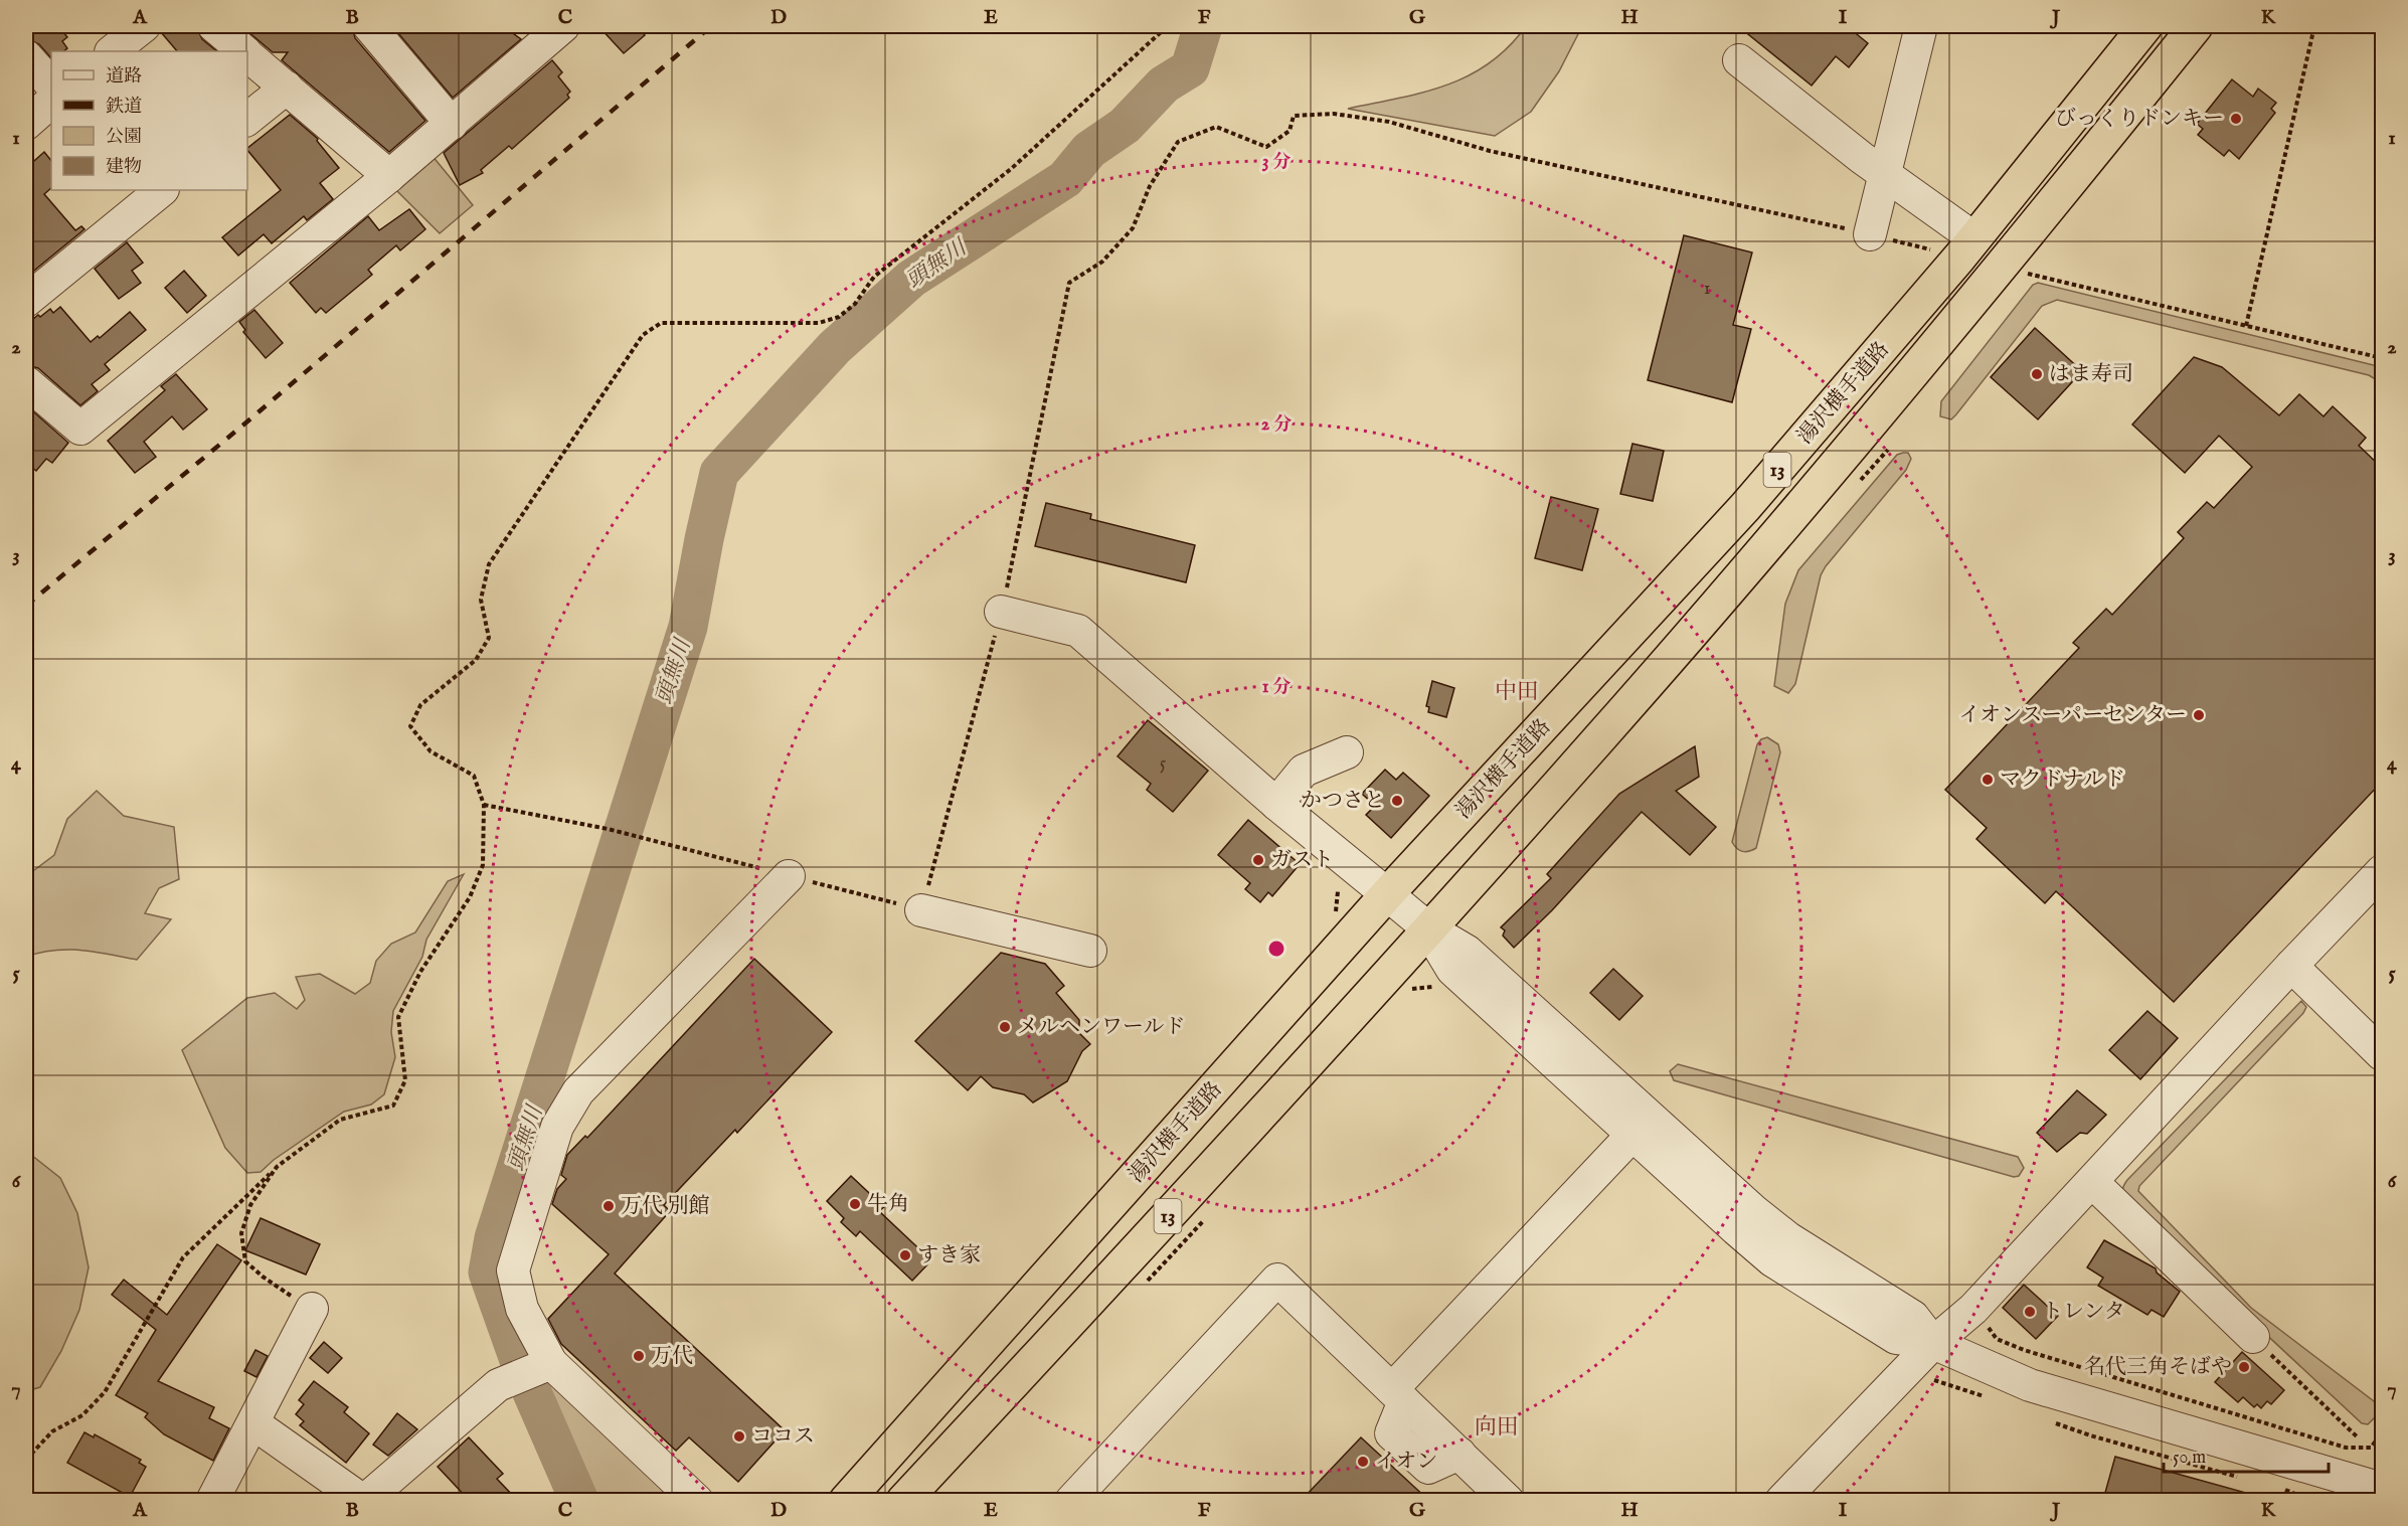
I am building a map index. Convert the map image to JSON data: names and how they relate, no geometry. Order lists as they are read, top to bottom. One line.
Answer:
{"streets":{"highway":["湯沢横手道路","13"]},"districts":["中田","向田"],"water":["頭無川"],"places":["びっくりドンキー","はま寿司","イオンスーパーセンター","マクドナルド","かつさと","ガスト","メルヘンワールド","牛角","万代 別館","すき家","トレンタ","万代","名代三角そばや","ココス","イオン"],"house_numbers":["1","5"],"legend":["道路","鉄道","公園","建物"],"scale_bar":"50 m","grid":{"columns":["A","B","C","D","E","F","G","H","I","J","K"],"rows":["1","2","3","4","5","6","7"]},"rings":["3 分","2 分","1 分"]}
